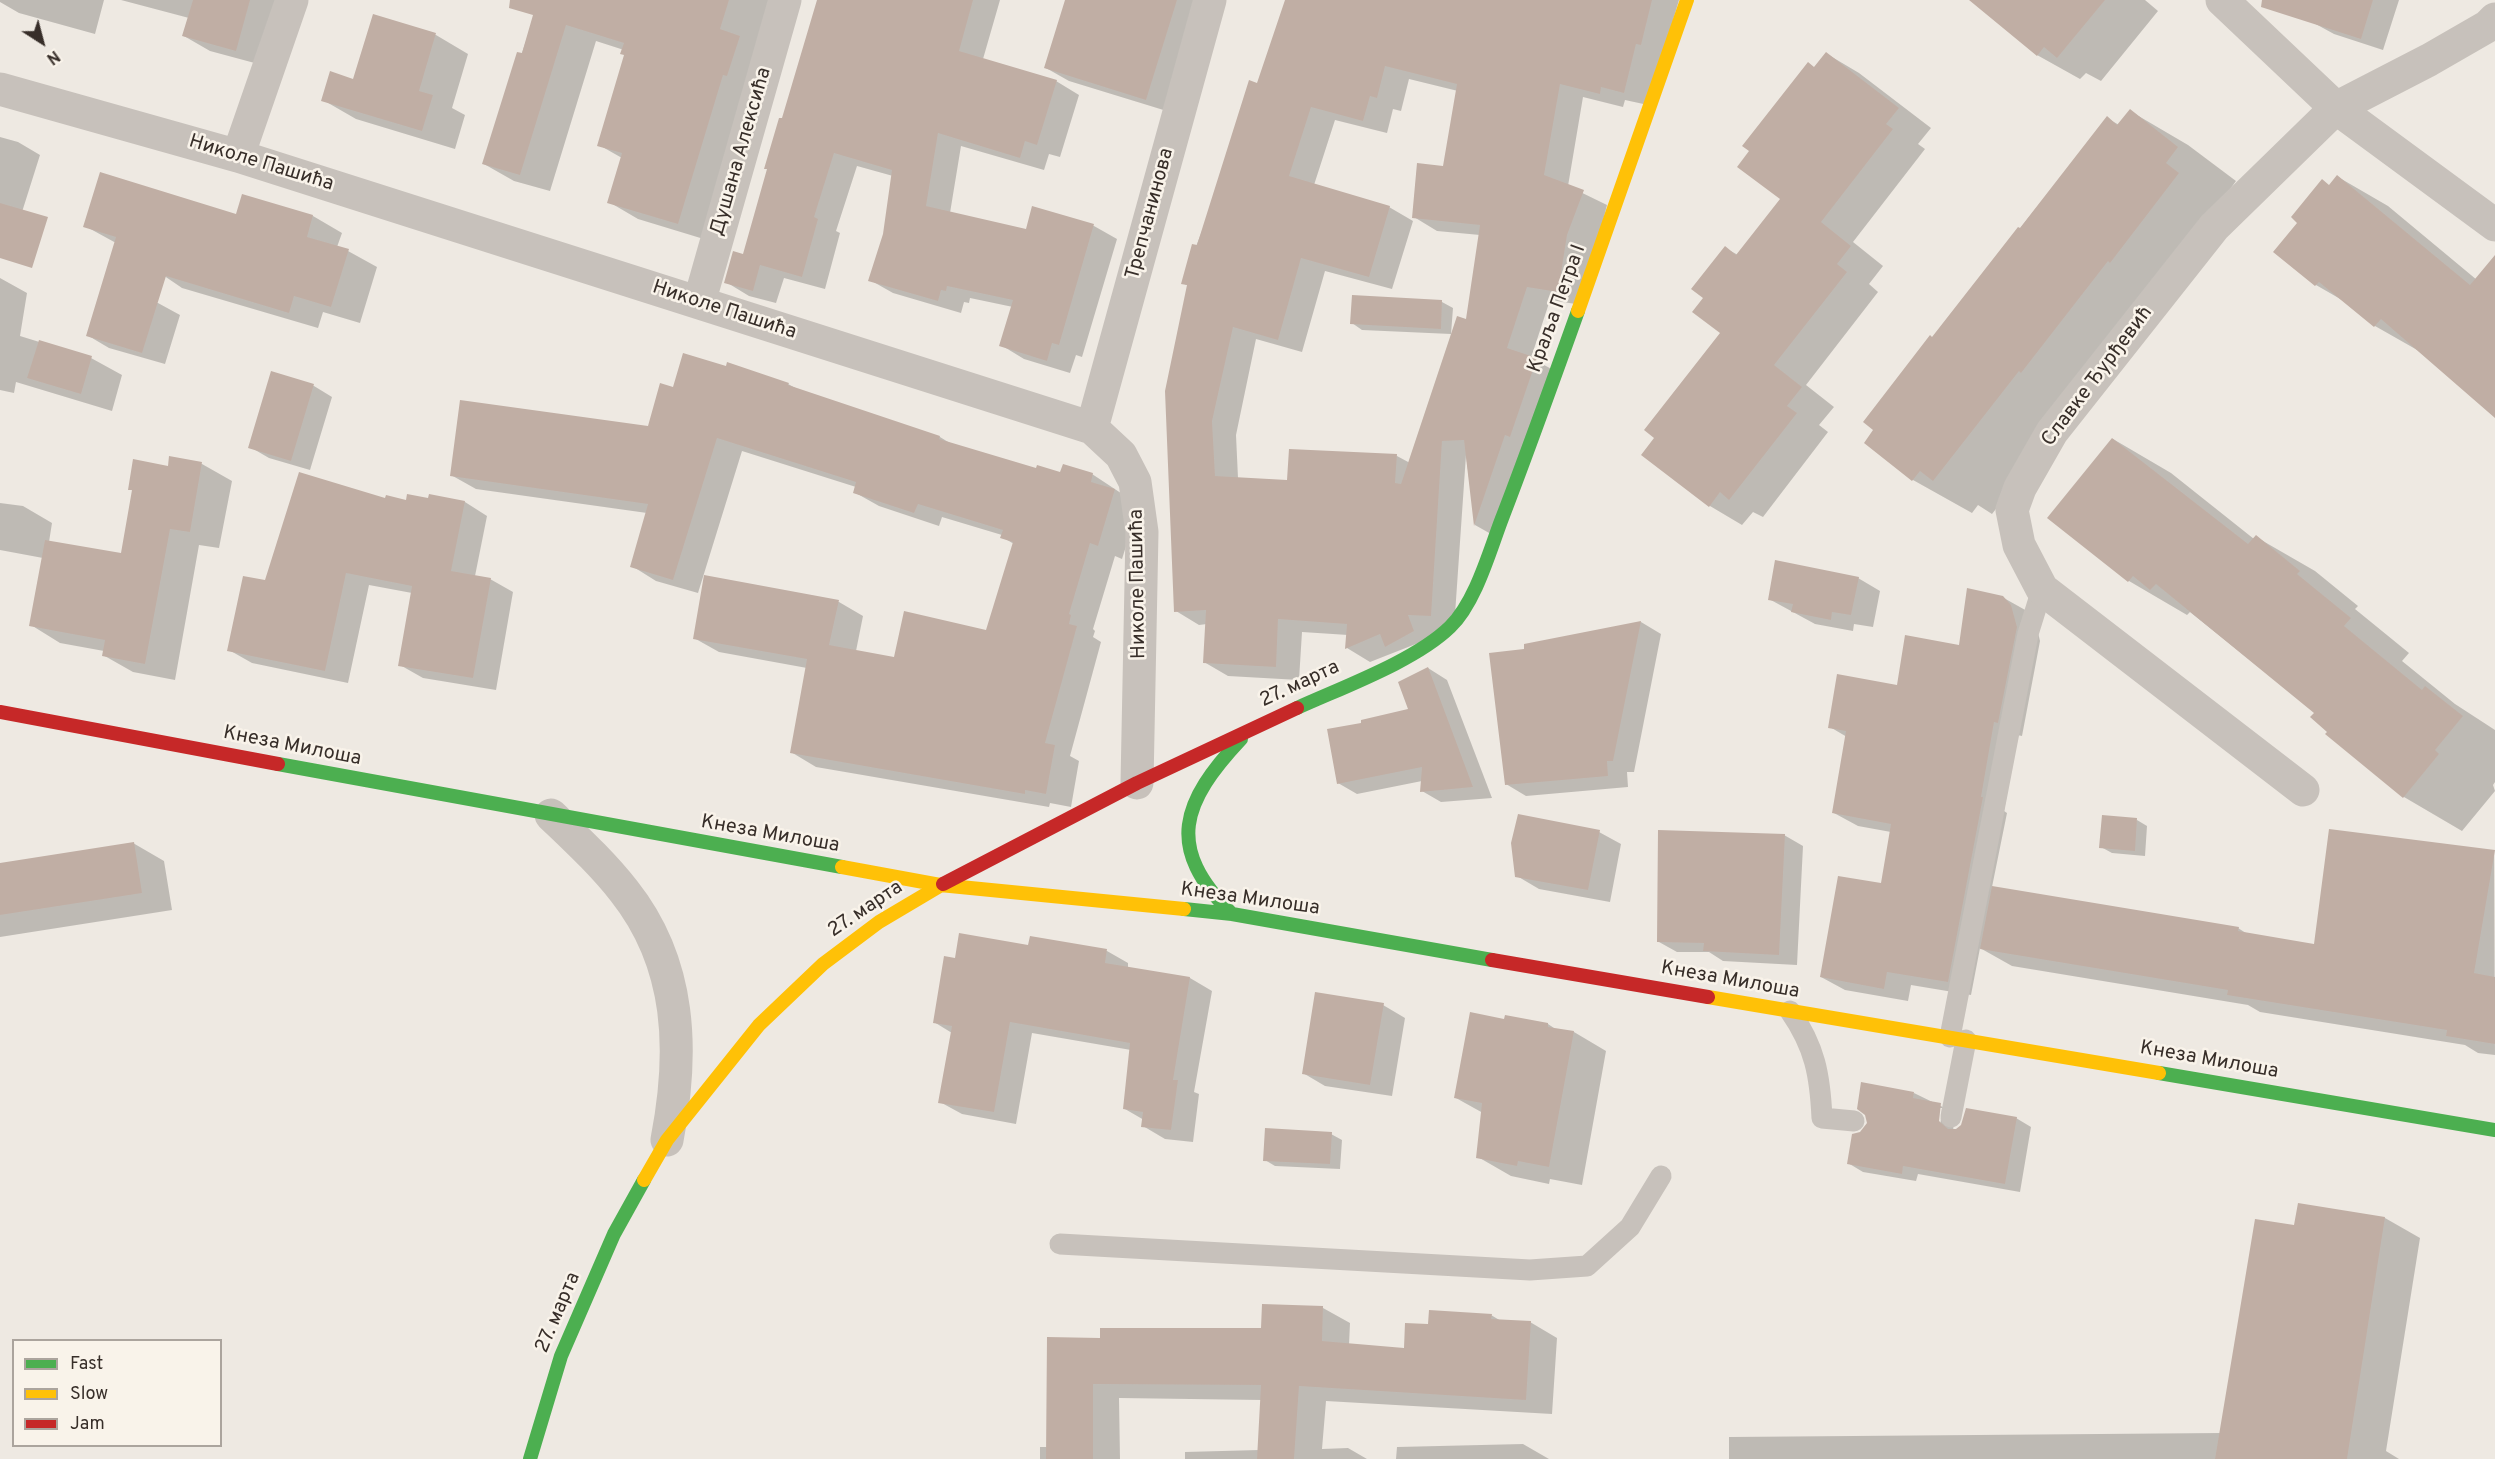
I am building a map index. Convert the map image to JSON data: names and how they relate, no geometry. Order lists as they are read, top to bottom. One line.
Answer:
{"streets":{"main road":["Краља Петра I","27. марта","Кнеза Милоша"],"street":["Душана Алексића","Николе Пашића","Трепчанинова","Славке Ђурђевић"]},"crossings":[["Душана Алексића","Николе Пашића"],["Николе Пашића","Трепчанинова"],["Николе Пашића","27. марта"],["Краља Петра I","27. марта"],["27. марта","Кнеза Милоша"]],"legend":["Fast","Slow","Jam"],"north":"bottom right"}
